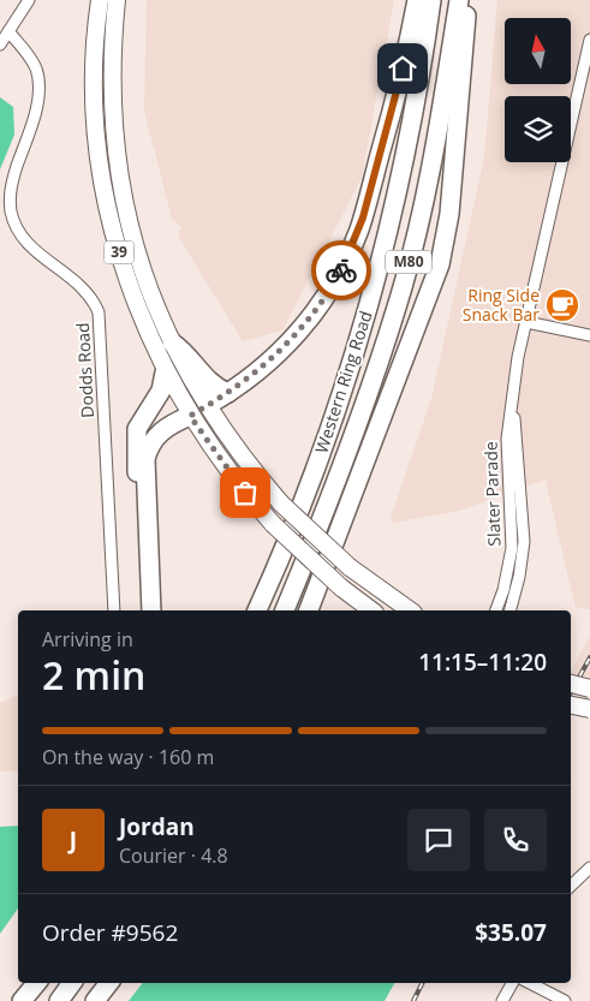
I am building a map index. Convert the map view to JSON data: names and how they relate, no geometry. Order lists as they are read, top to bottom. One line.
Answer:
{"streets":{"highway":["M80","Western Ring Road"],"main road":["39"],"street":["Dodds Road","Slater Parade"]},"places":{"cafe":["Ring Side Snack Bar"]},"north":"top","page":{"heading":["2 min","Arriving in","11:15–11:20"],"panel":["Jordan","Courier · 4.8","Order #9562","$35.07"],"bar":"On the way · 160 m","round":"J"}}
